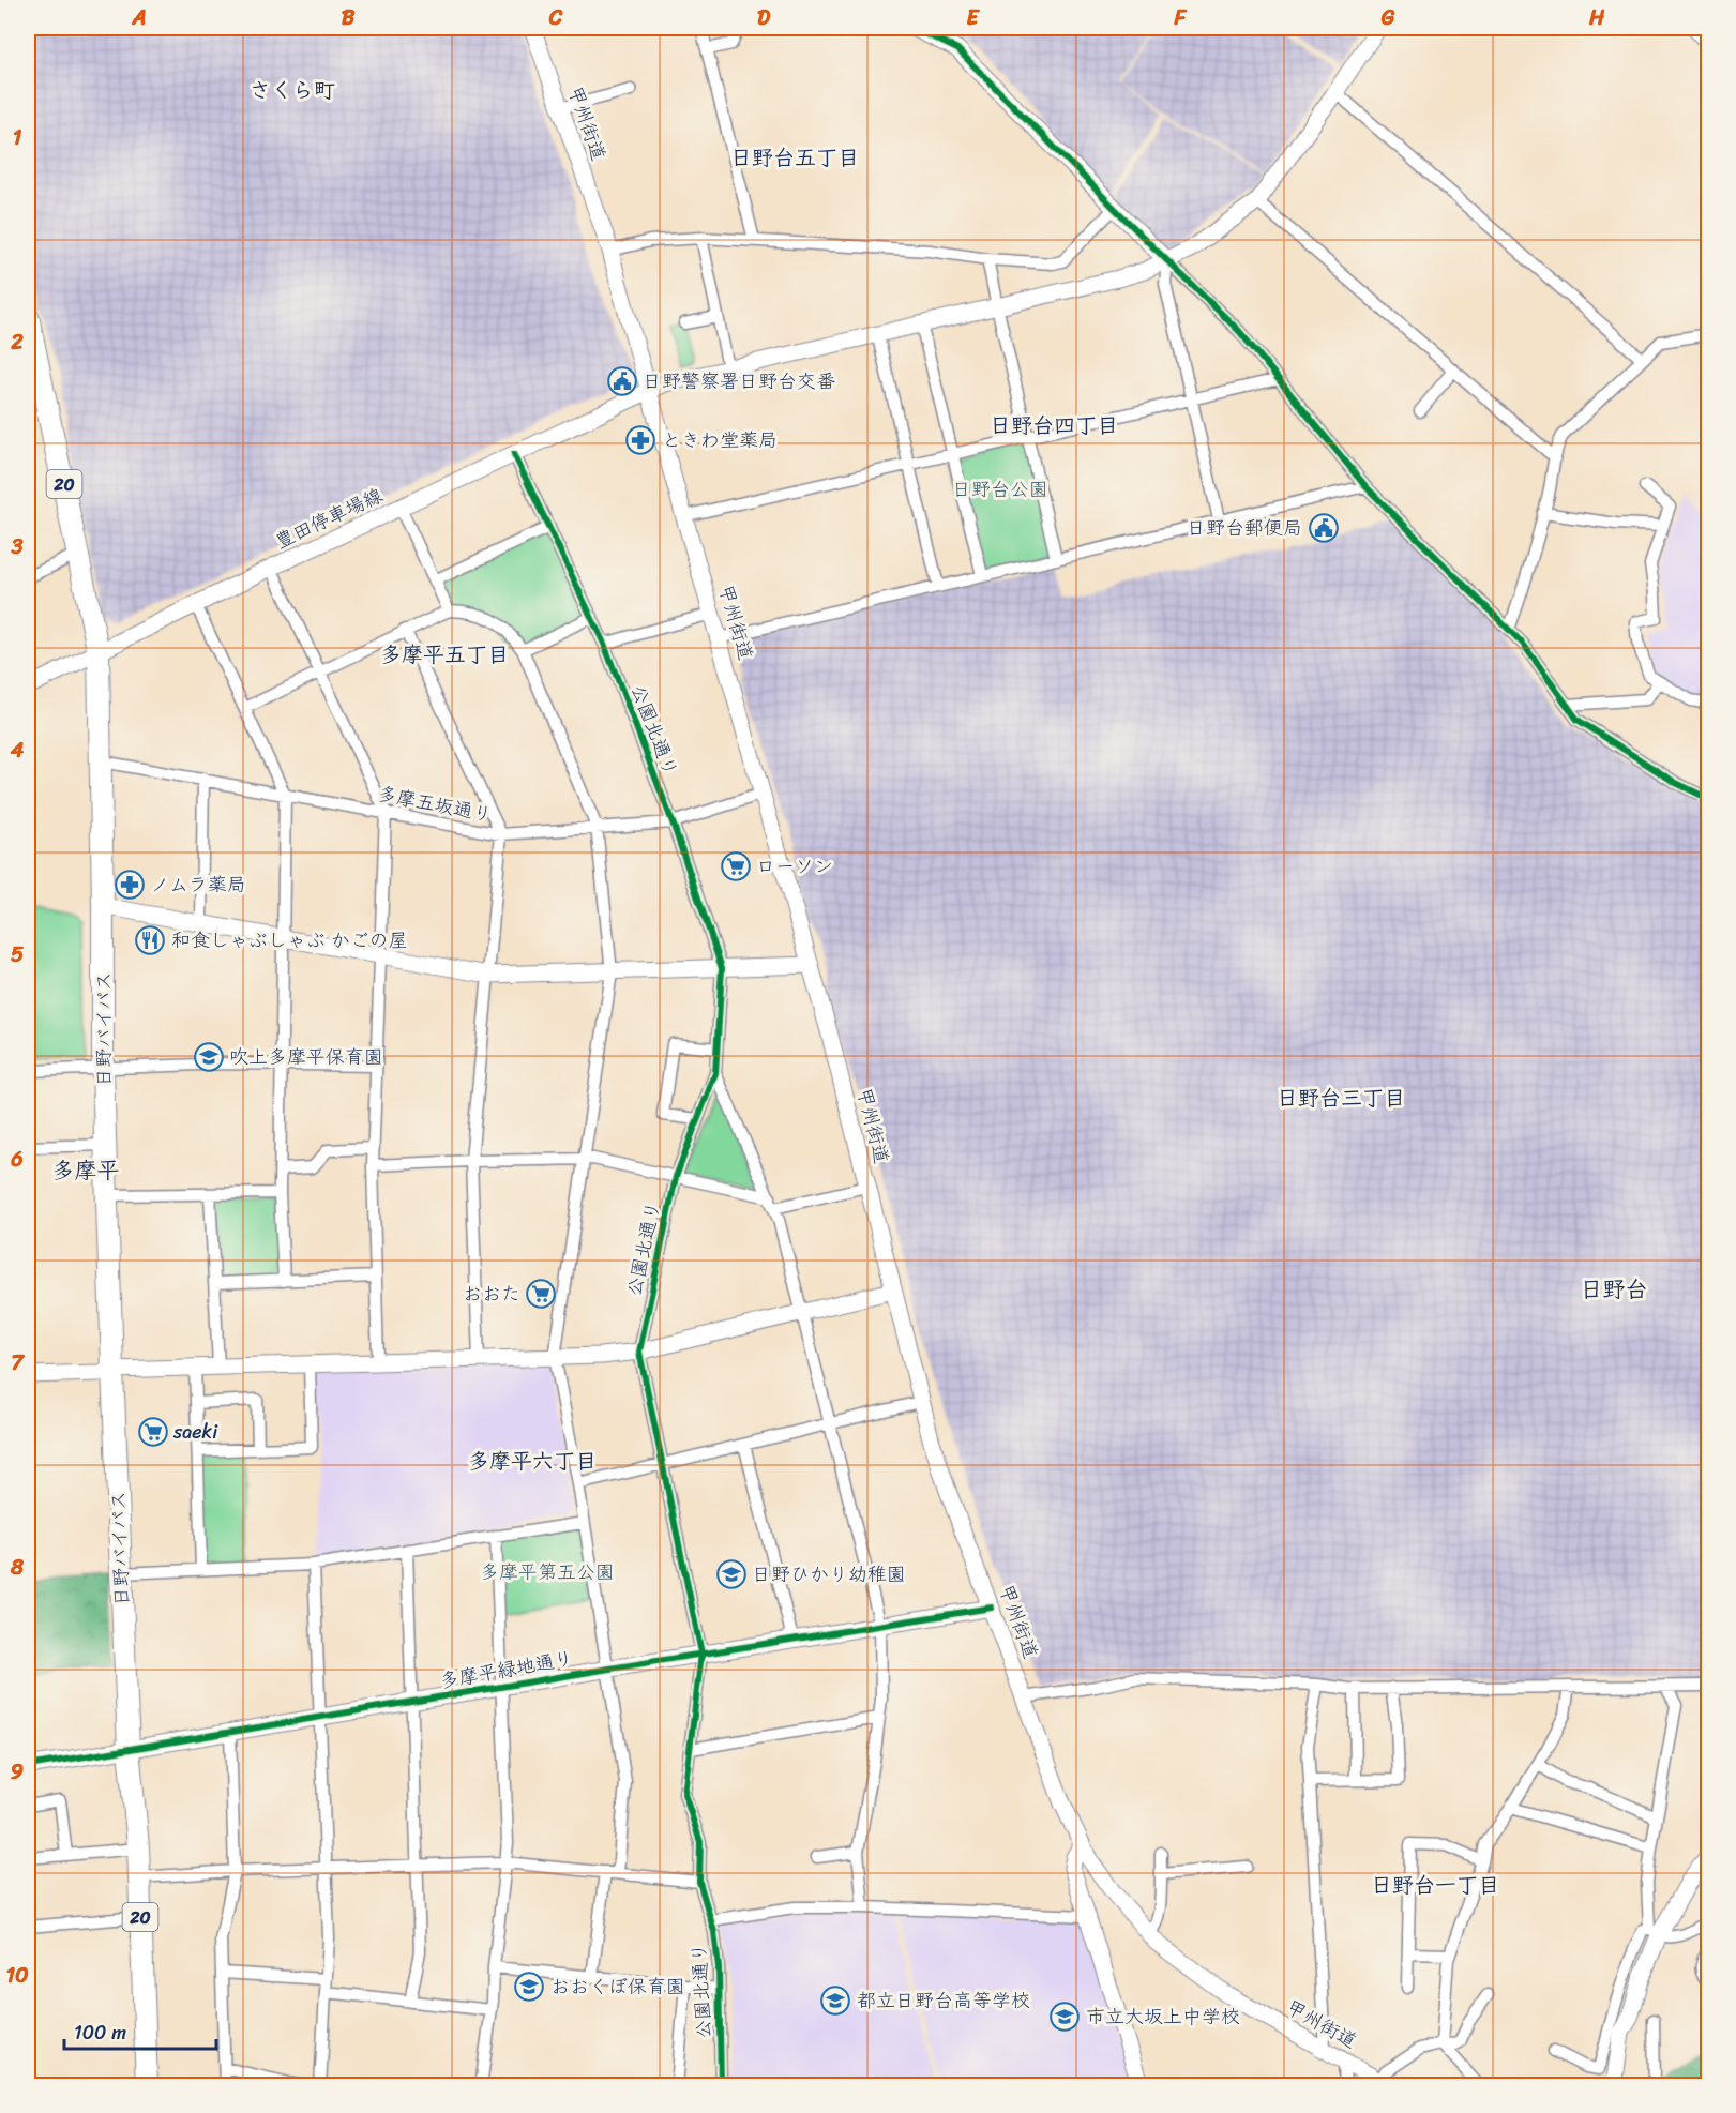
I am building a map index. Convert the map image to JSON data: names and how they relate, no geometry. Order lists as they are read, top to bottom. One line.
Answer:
{"streets":{"highway":["20","日野バイパス"],"street":["甲州街道","豊田停車場線","公園北通り","多摩五坂通り","多摩平緑地通り"]},"crossings":[["甲州街道","豊田停車場線"],["甲州街道","多摩五坂通り"],["甲州街道","多摩平緑地通り"],["豊田停車場線","公園北通り"],["豊田停車場線","日野バイパス"],["公園北通り","多摩五坂通り"],["公園北通り","多摩平緑地通り"],["多摩五坂通り","日野バイパス"],["日野バイパス","多摩平緑地通り"]],"districts":["さくら町","日野台五丁目","日野台四丁目","多摩平五丁目","日野台三丁目","多摩平","日野台","多摩平六丁目","日野台一丁目"],"parks":["日野台公園","多摩平第五公園"],"places":{"public building":["日野警察署日野台交番","日野台郵便局"],"pharmacy":["ときわ堂薬局","ノムラ薬局"],"supermarket":["ローソン","おおた","saeki"],"restaurant":["和食しゃぶしゃぶ かごの屋"],"school or university":["吹上多摩平保育園","日野ひかり幼稚園","おおくぼ保育園","都立日野台高等学校","市立大坂上中学校"]},"scale_bar":"100 m","grid":{"columns":["A","B","C","D","E","F","G","H"],"rows":["1","2","3","4","5","6","7","8","9","10"]}}
